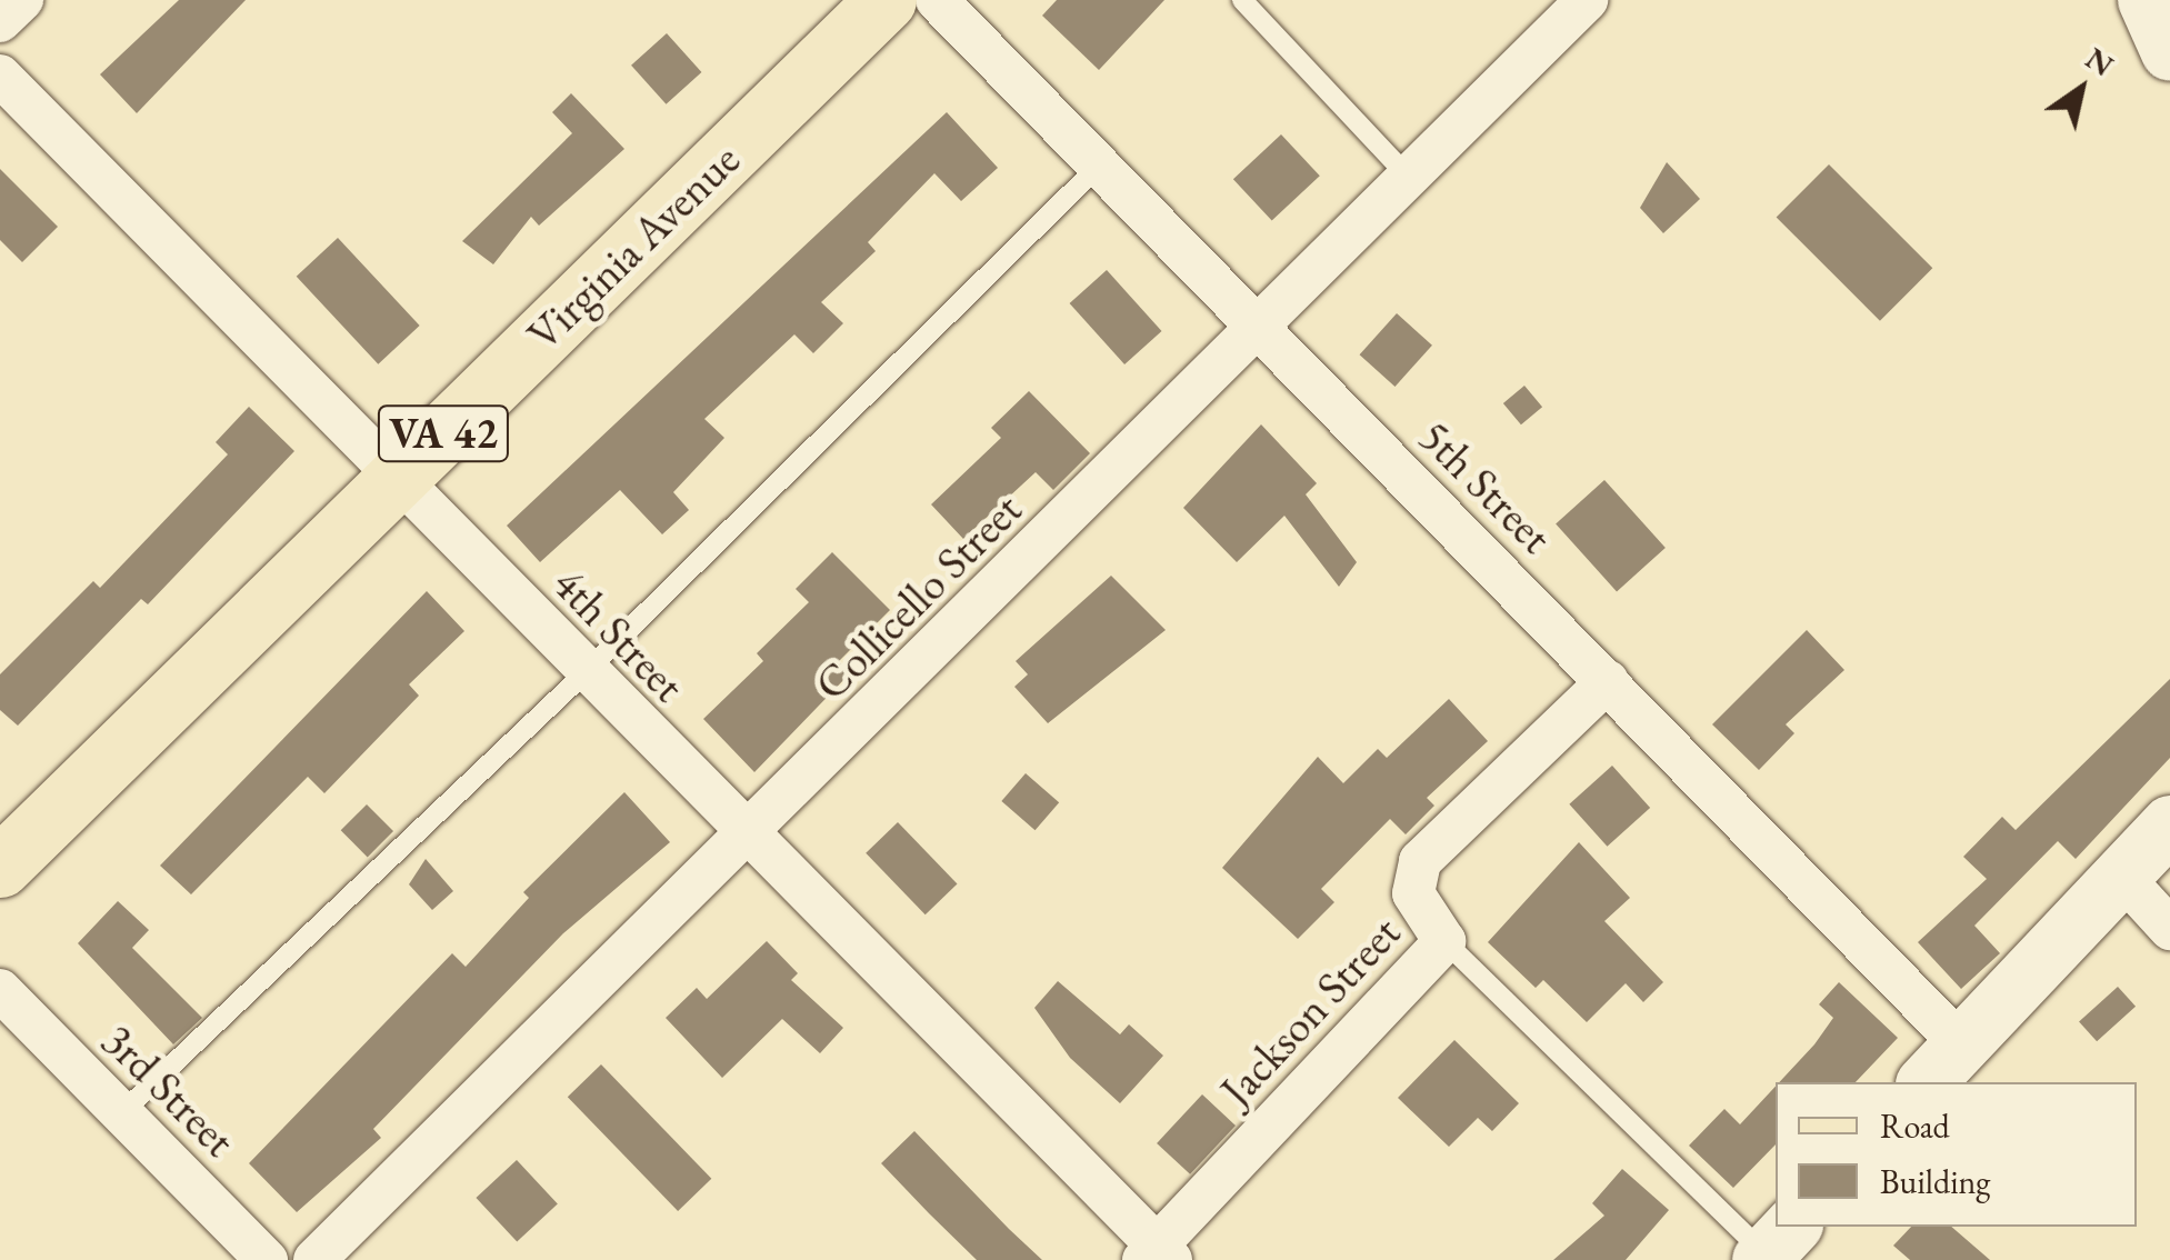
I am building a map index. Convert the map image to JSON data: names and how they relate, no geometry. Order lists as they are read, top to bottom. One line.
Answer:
{"streets":{"main road":["Virginia Avenue","VA 42"],"street":["5th Street","Collicello Street","4th Street","Jackson Street","3rd Street"]},"crossings":[["Virginia Avenue","4th Street"],["5th Street","Collicello Street"],["5th Street","Jackson Street"],["Collicello Street","4th Street"],["4th Street","Jackson Street"]],"legend":["Road","Building"],"north":"top right"}
